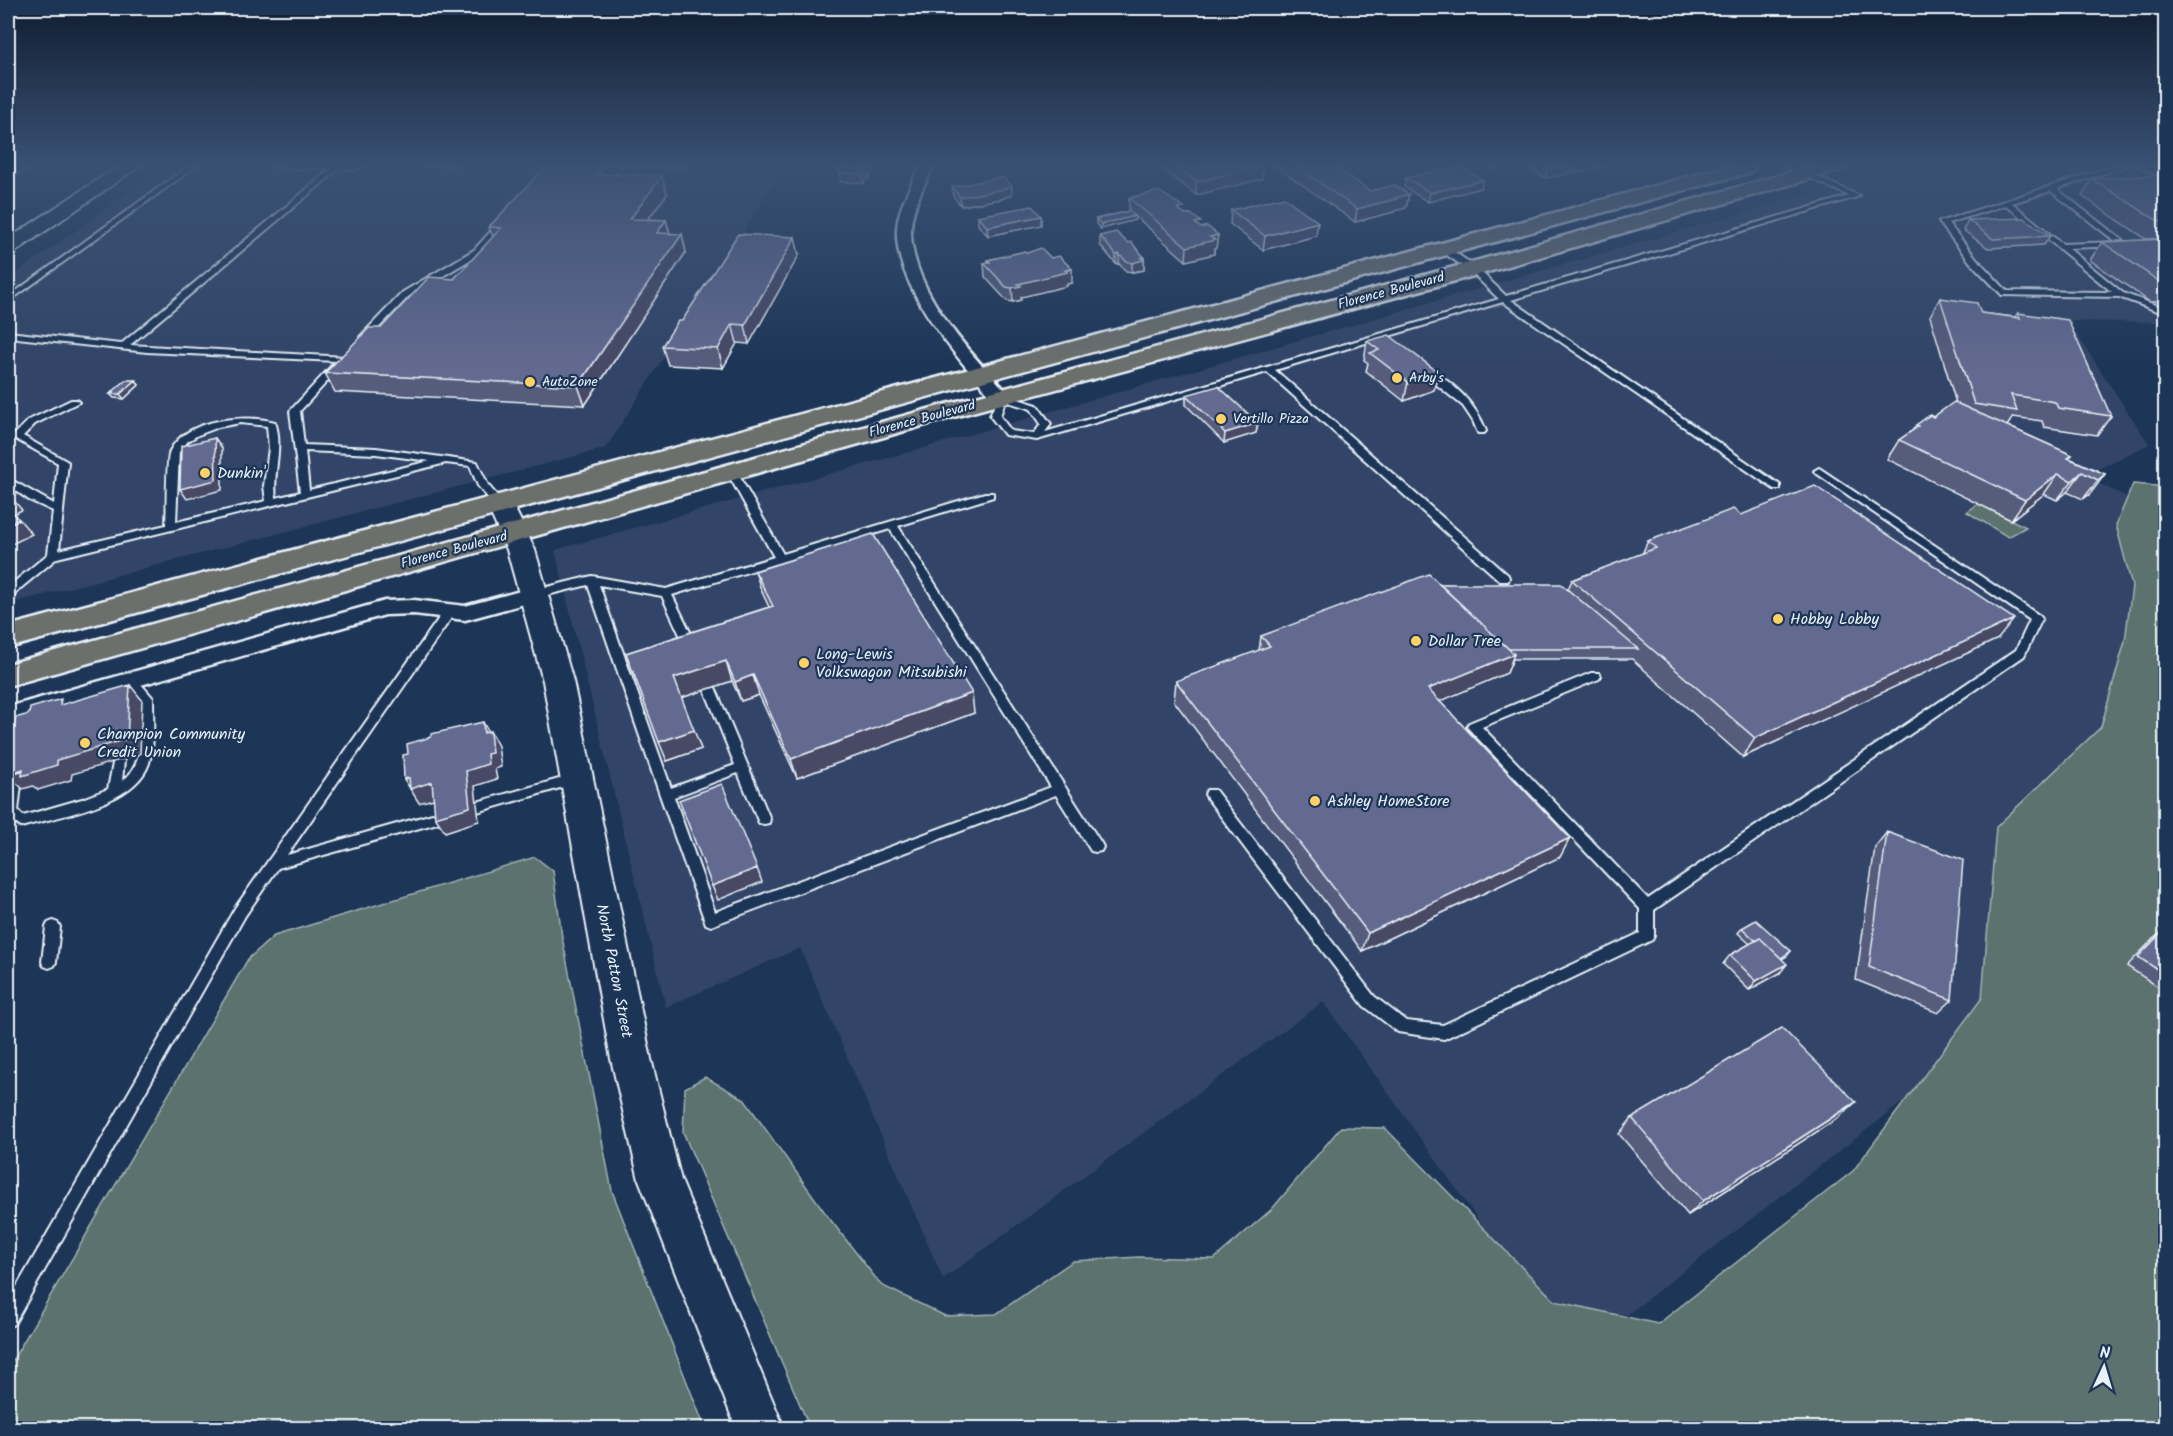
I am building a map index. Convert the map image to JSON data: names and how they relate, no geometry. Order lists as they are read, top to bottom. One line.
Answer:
{"streets":{"highway":["Florence Boulevard"],"street":["North Patton Street"]},"crossings":[["Florence Boulevard","North Patton Street"]],"places":["Arby's","AutoZone","Vertillo Pizza","Dunkin'","Hobby Lobby","Dollar Tree","Long-Lewis Volkswagon Mitsubishi","Champion Community Credit Union","Ashley HomeStore"],"north":"top"}
